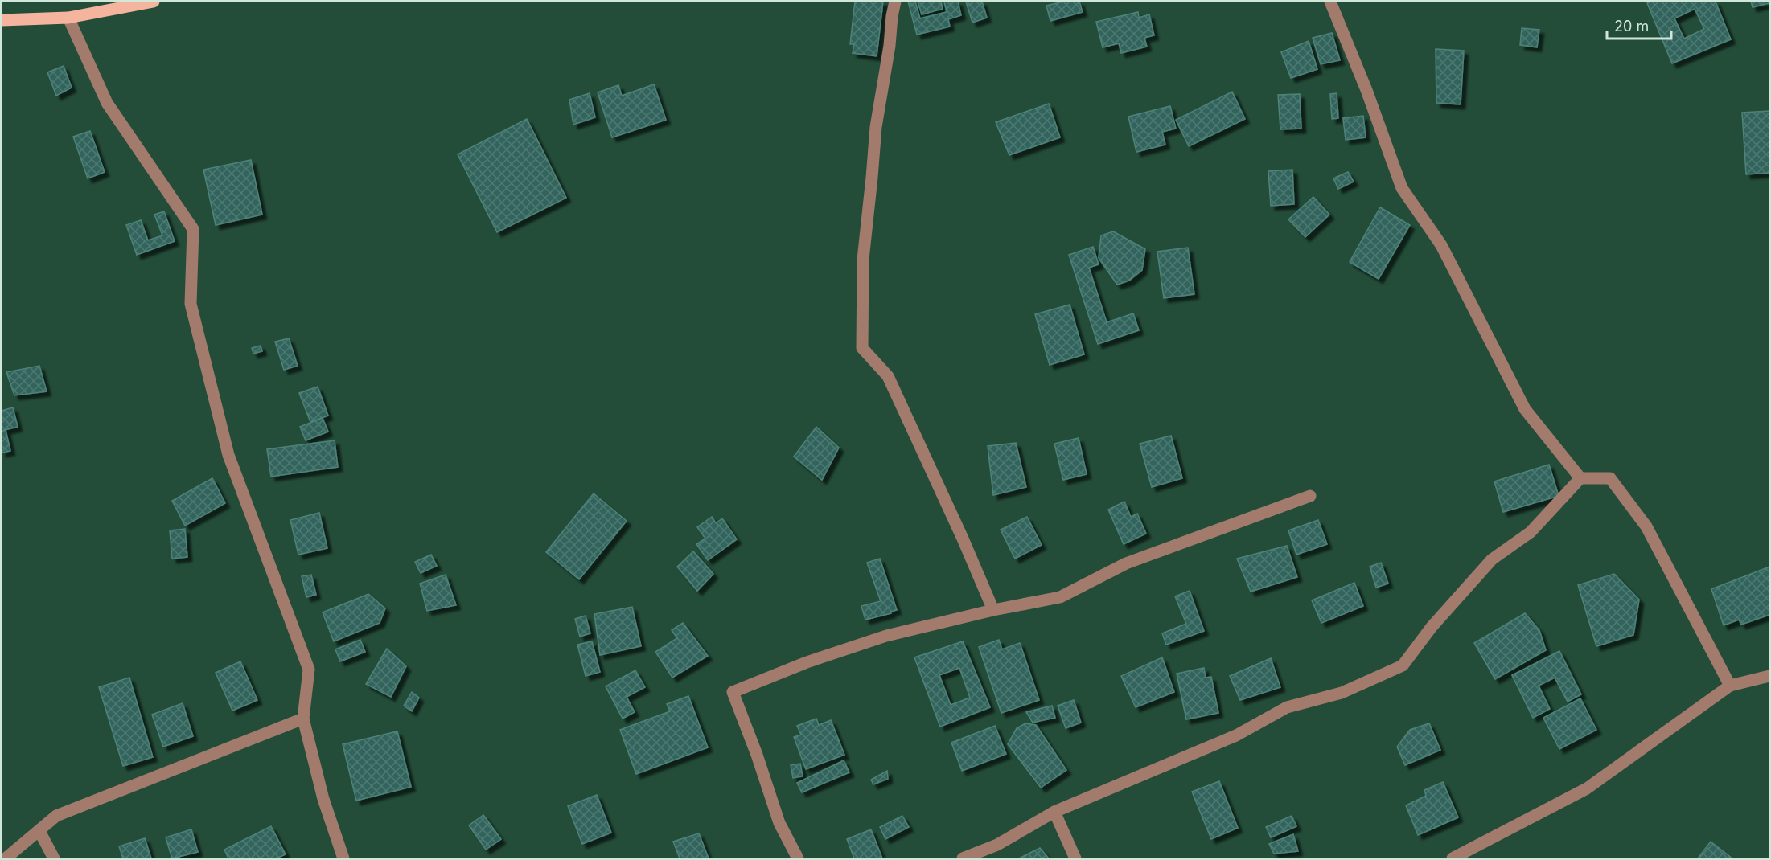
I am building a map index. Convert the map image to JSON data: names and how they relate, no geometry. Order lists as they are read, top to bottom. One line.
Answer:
{"scale_bar":"20 m"}
